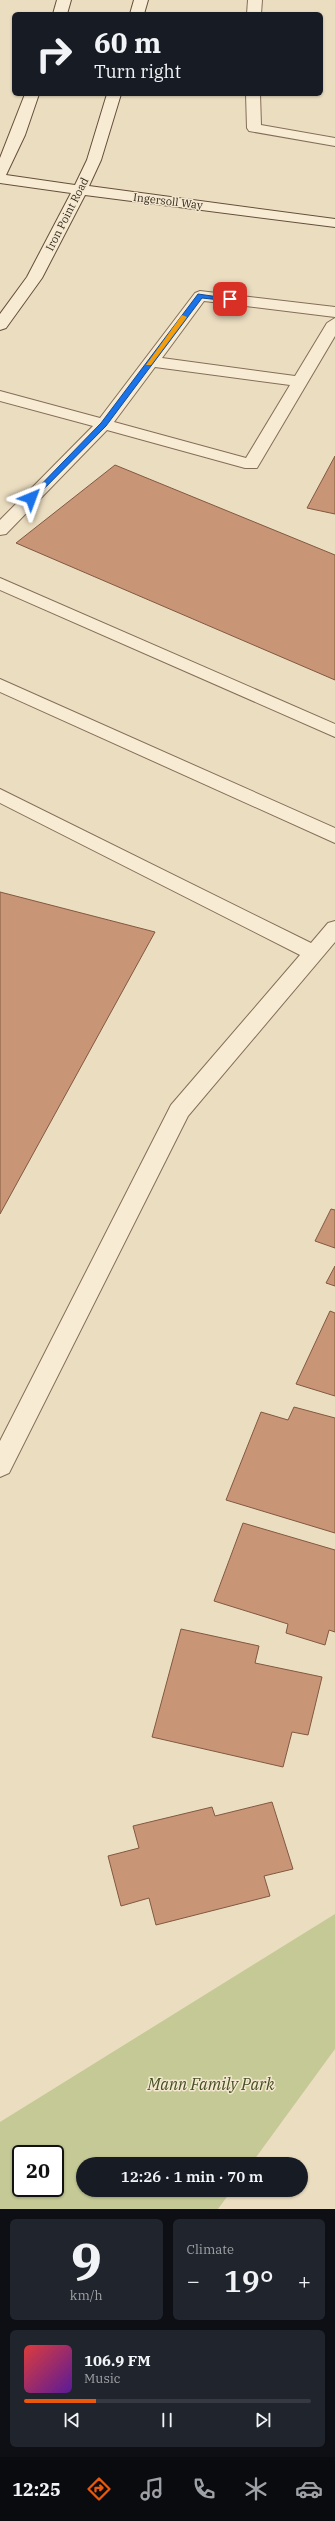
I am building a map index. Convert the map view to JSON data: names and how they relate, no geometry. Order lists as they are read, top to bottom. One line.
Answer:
{"streets":{"main road":["Ingersoll Way","Iron Point Road"]},"crossings":[["Ingersoll Way","Iron Point Road"]],"parks":["Mann Family Park"],"page":{"turn":["60 m","Turn right"],"limit":"20","trip":"12:26 · 1 min · 70 m","tile":[["9","km/h"],"Climate"],"heat":["−","19°","+"],"song":["106.9 FM","Music"],"tabs":"12:25"}}
